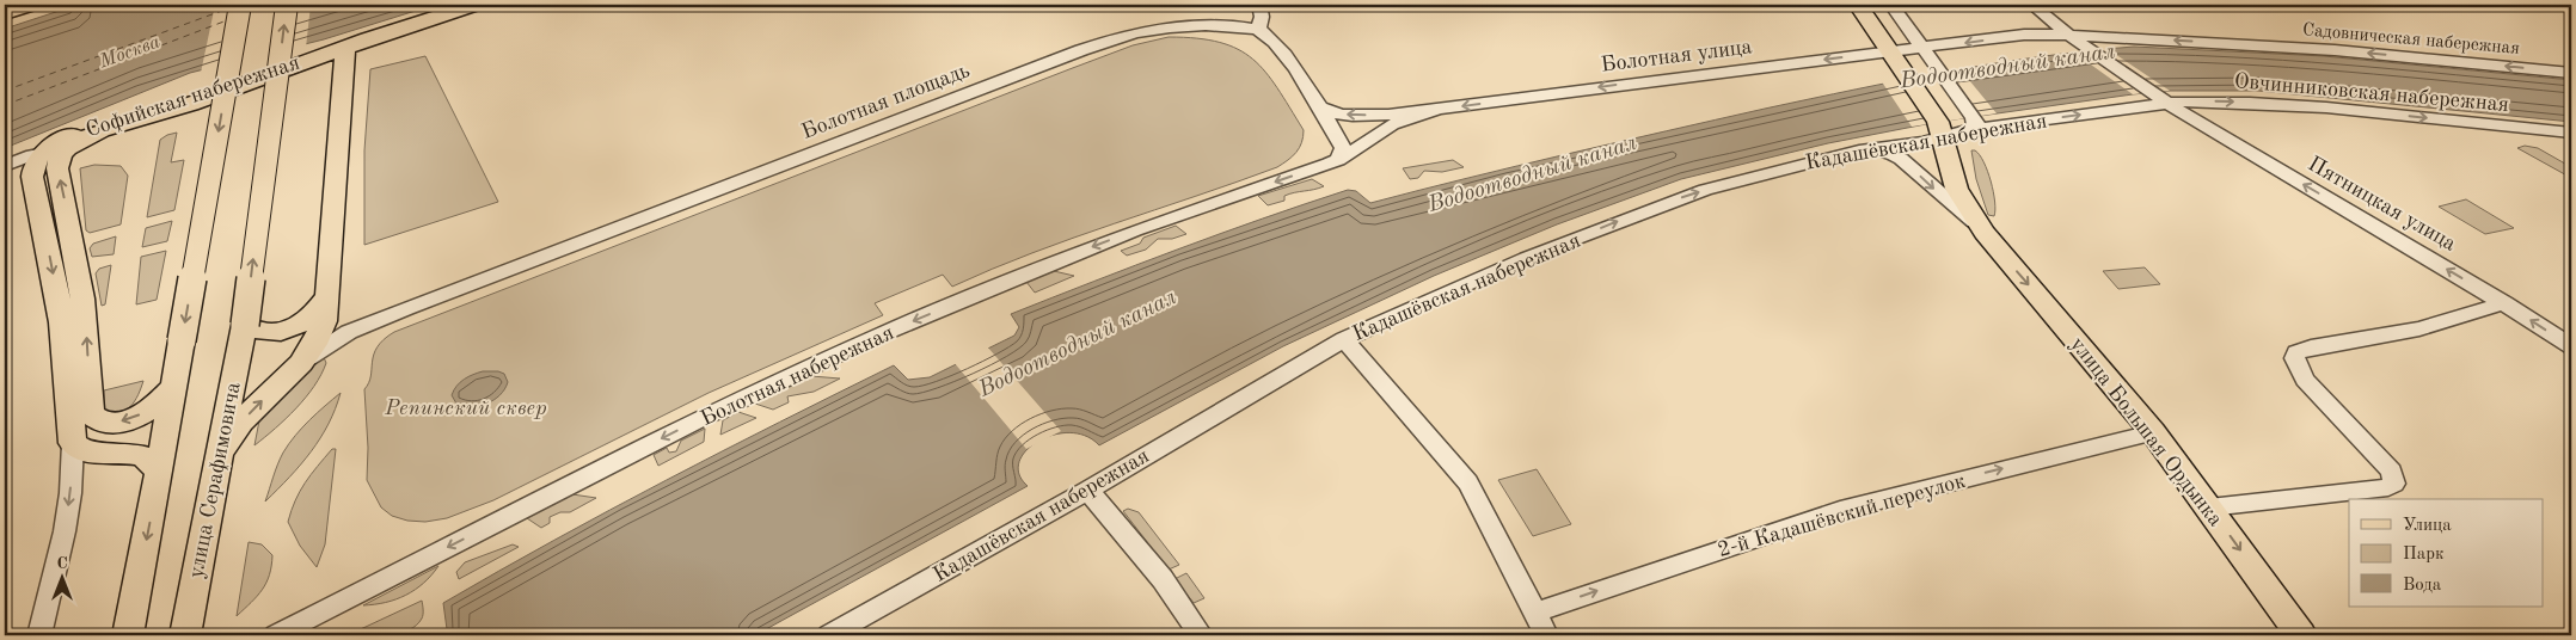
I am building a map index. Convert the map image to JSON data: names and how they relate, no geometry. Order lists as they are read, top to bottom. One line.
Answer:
{"streets":{"main road":["Софийская набережная","улица Большая Ордынка","улица Серафимовича"],"street":["Садовническая набережная","Болотная улица","Овчинниковская набережная","Болотная площадь","Кадашёвская набережная","Пятницкая улица","Болотная набережная","2-й Кадашёвский переулок"]},"crossings":[["Болотная улица","Болотная набережная"],["Овчинниковская набережная","Кадашёвская набережная"],["Овчинниковская набережная","Пятницкая улица"],["Кадашёвская набережная","Пятницкая улица"],["Кадашёвская набережная","улица Большая Ордынка"],["улица Большая Ордынка","2-й Кадашёвский переулок"]],"one_way":["Садовническая набережная","Болотная улица","Овчинниковская набережная","Кадашёвская набережная","Пятницкая улица","Болотная набережная","2-й Кадашёвский переулок"],"water":["Москва","Водоотводный канал"],"parks":["Репинский сквер"],"legend":["Улица","Парк","Вода"],"north":"top"}
